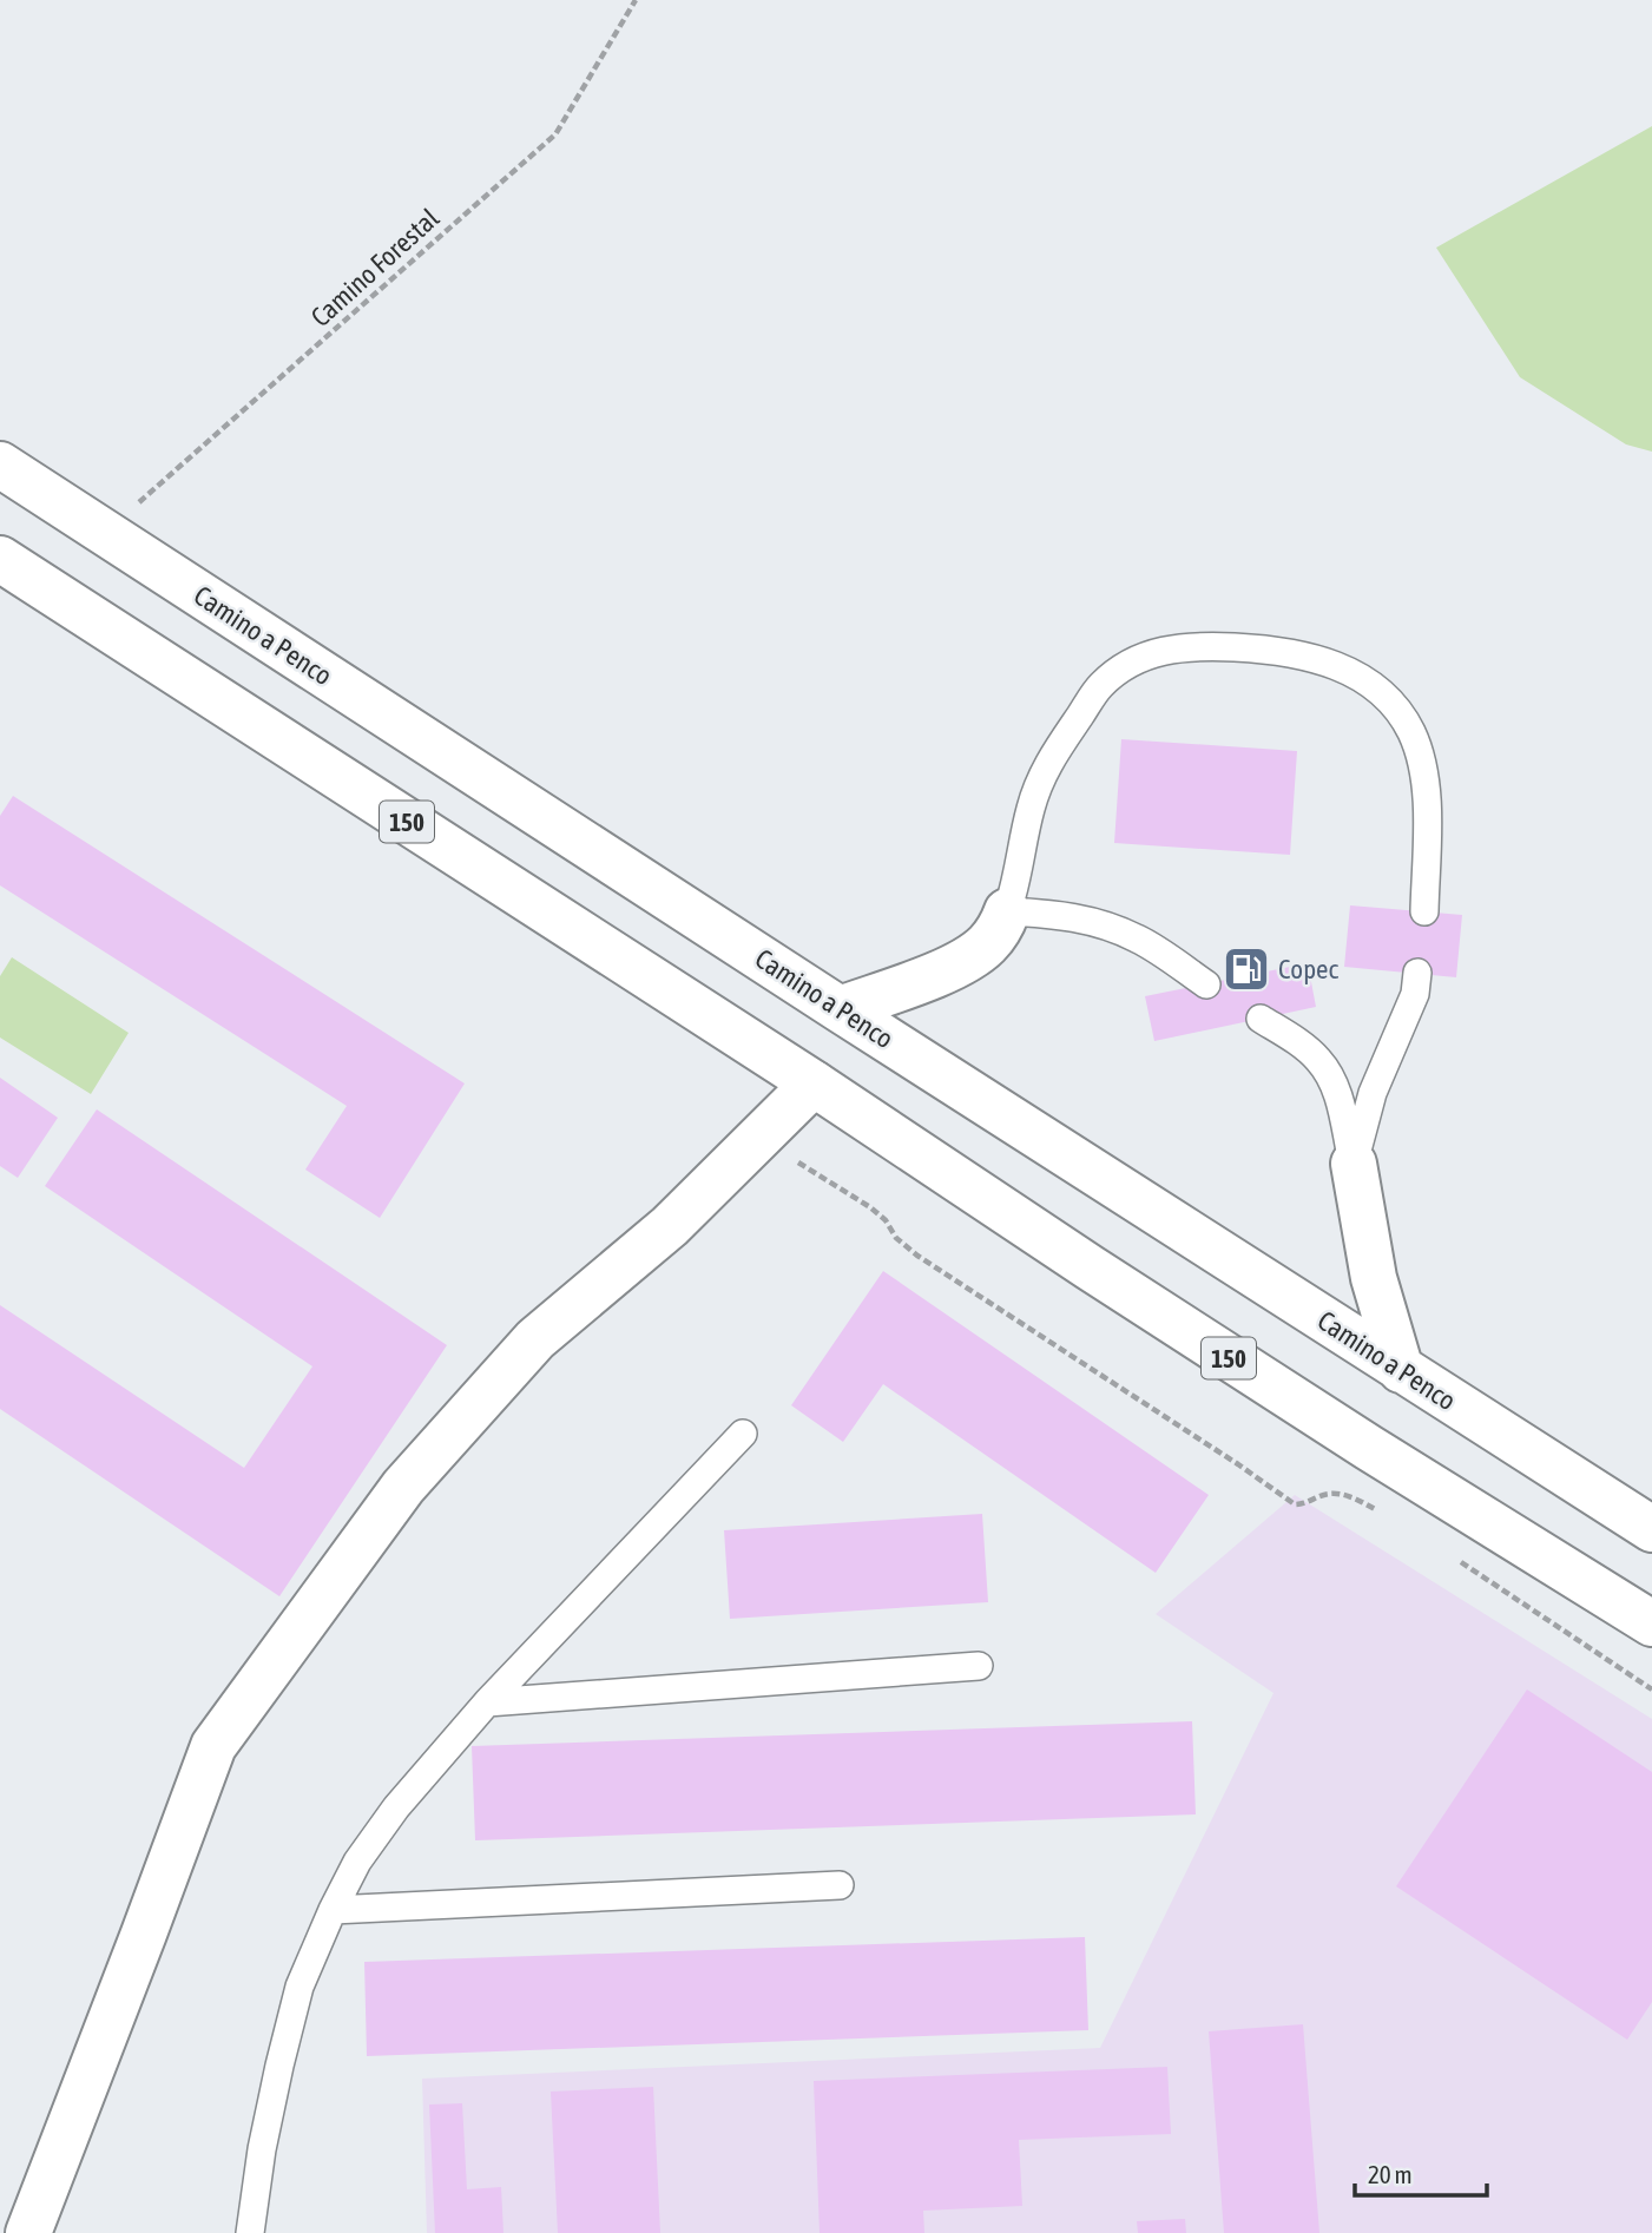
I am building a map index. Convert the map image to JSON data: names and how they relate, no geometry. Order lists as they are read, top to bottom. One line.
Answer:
{"streets":{"main road":["Camino a Penco","150"],"path":["Camino Forestal"]},"crossings":[["Camino Forestal","Camino a Penco"]],"places":{"fuel station":["Copec"]},"scale_bar":"20 m"}
